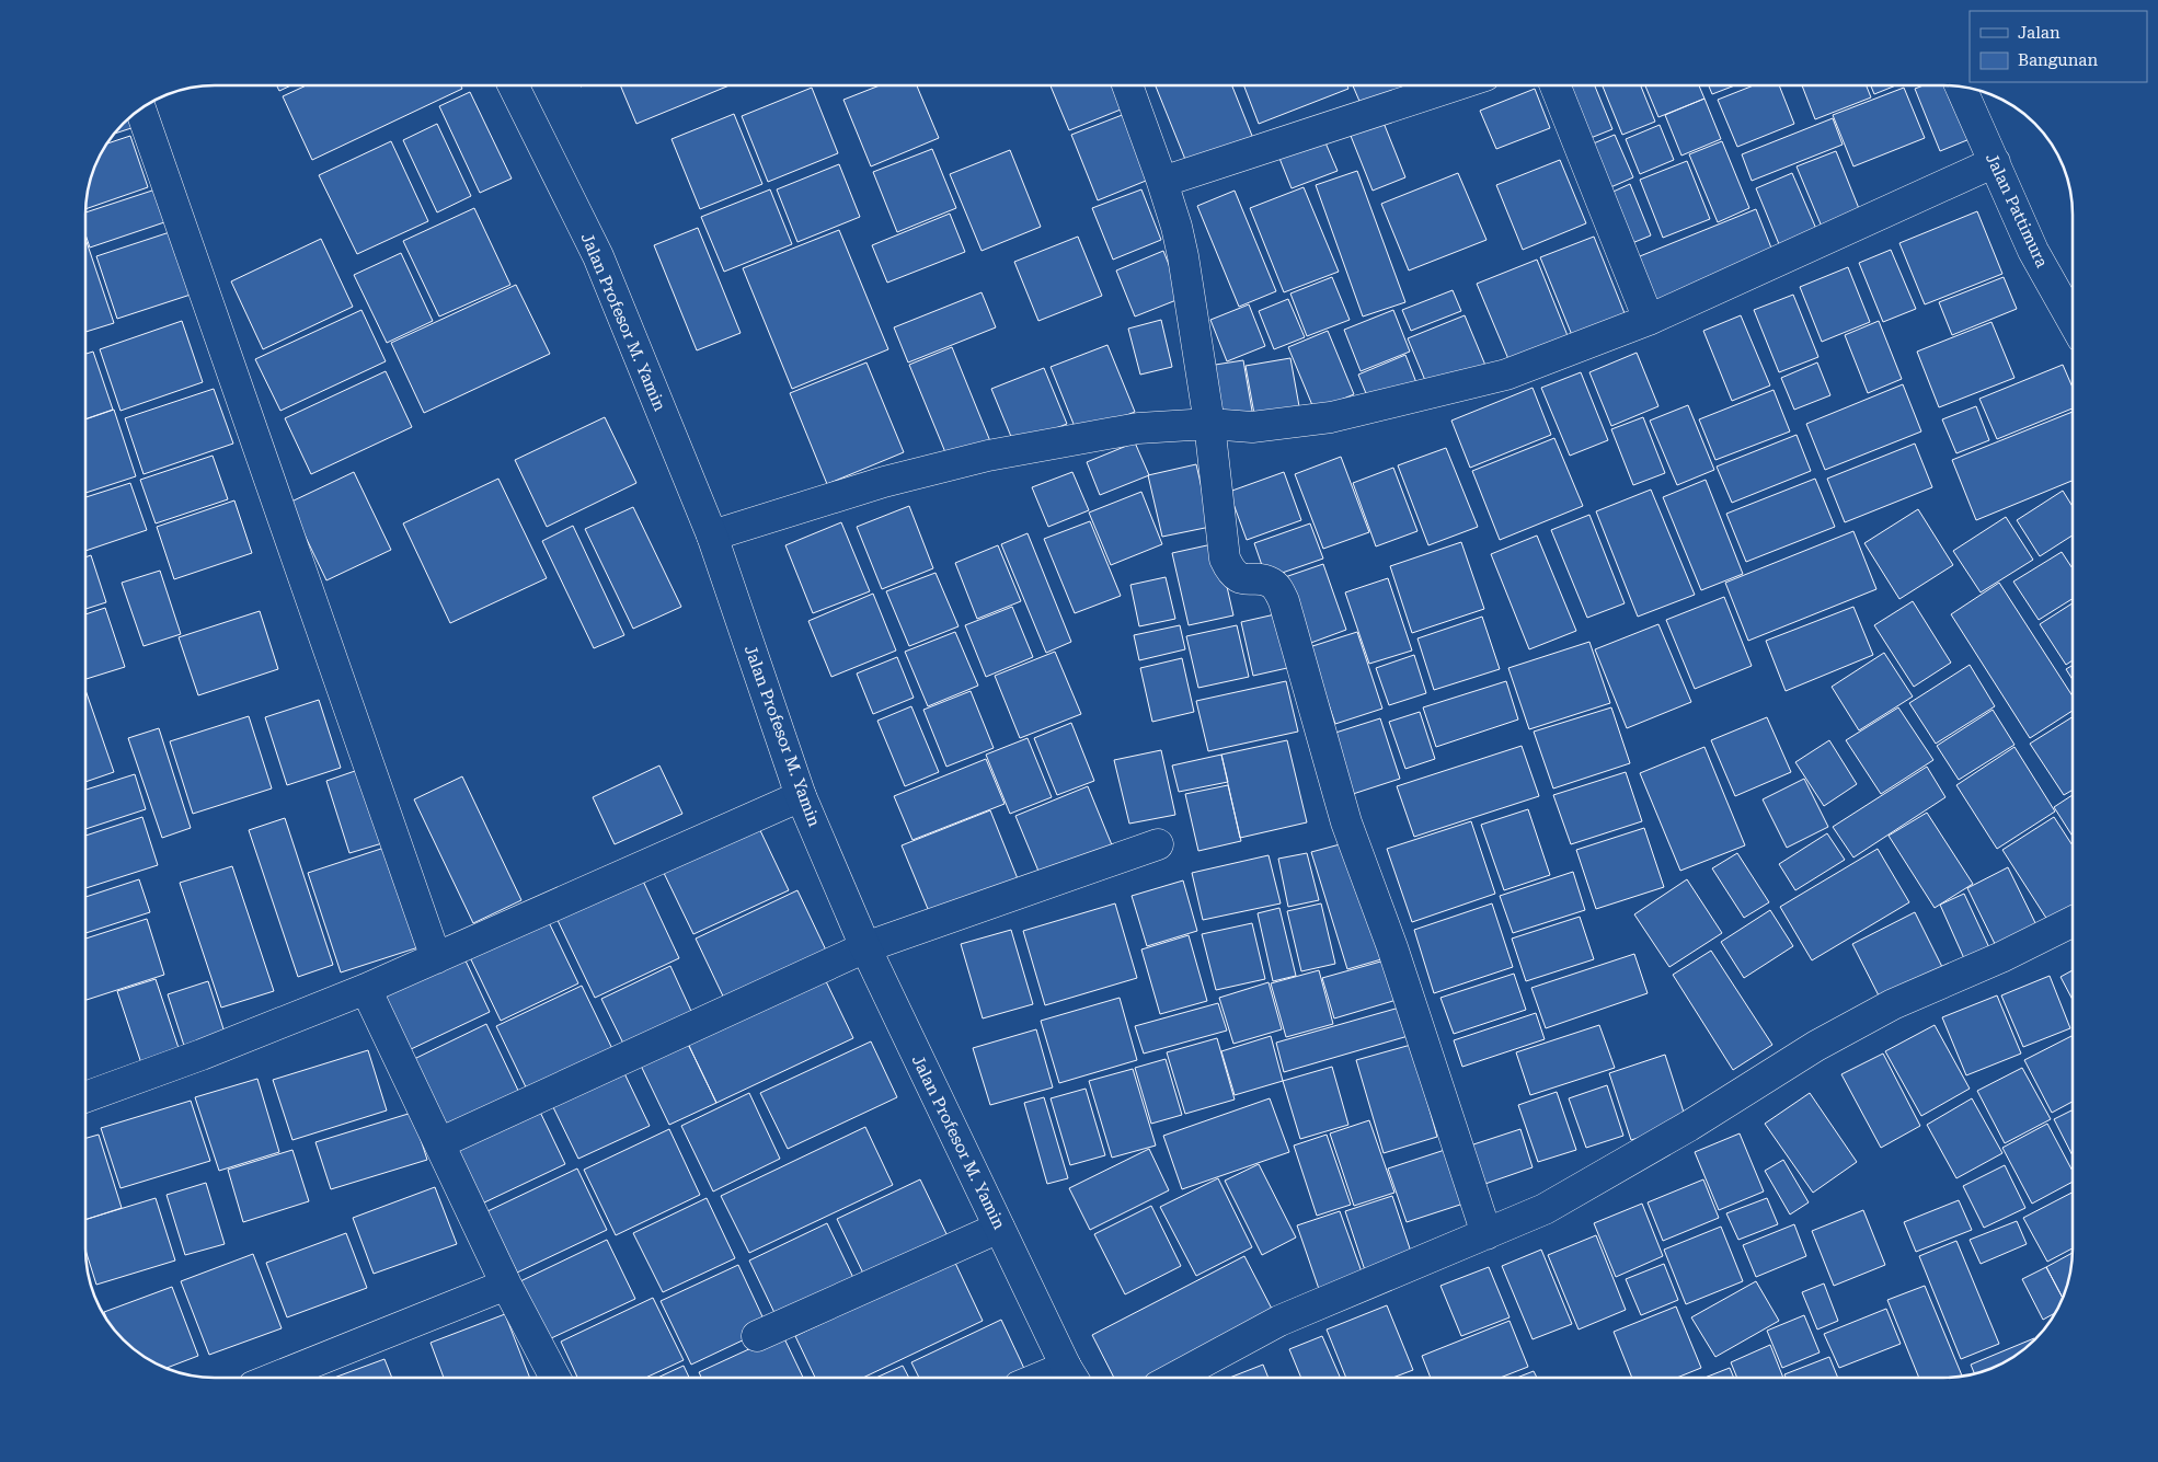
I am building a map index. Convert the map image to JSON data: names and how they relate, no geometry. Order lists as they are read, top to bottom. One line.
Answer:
{"streets":{"street":["Jalan Pattimura","Jalan Profesor M. Yamin"]},"legend":["Jalan","Bangunan"]}
